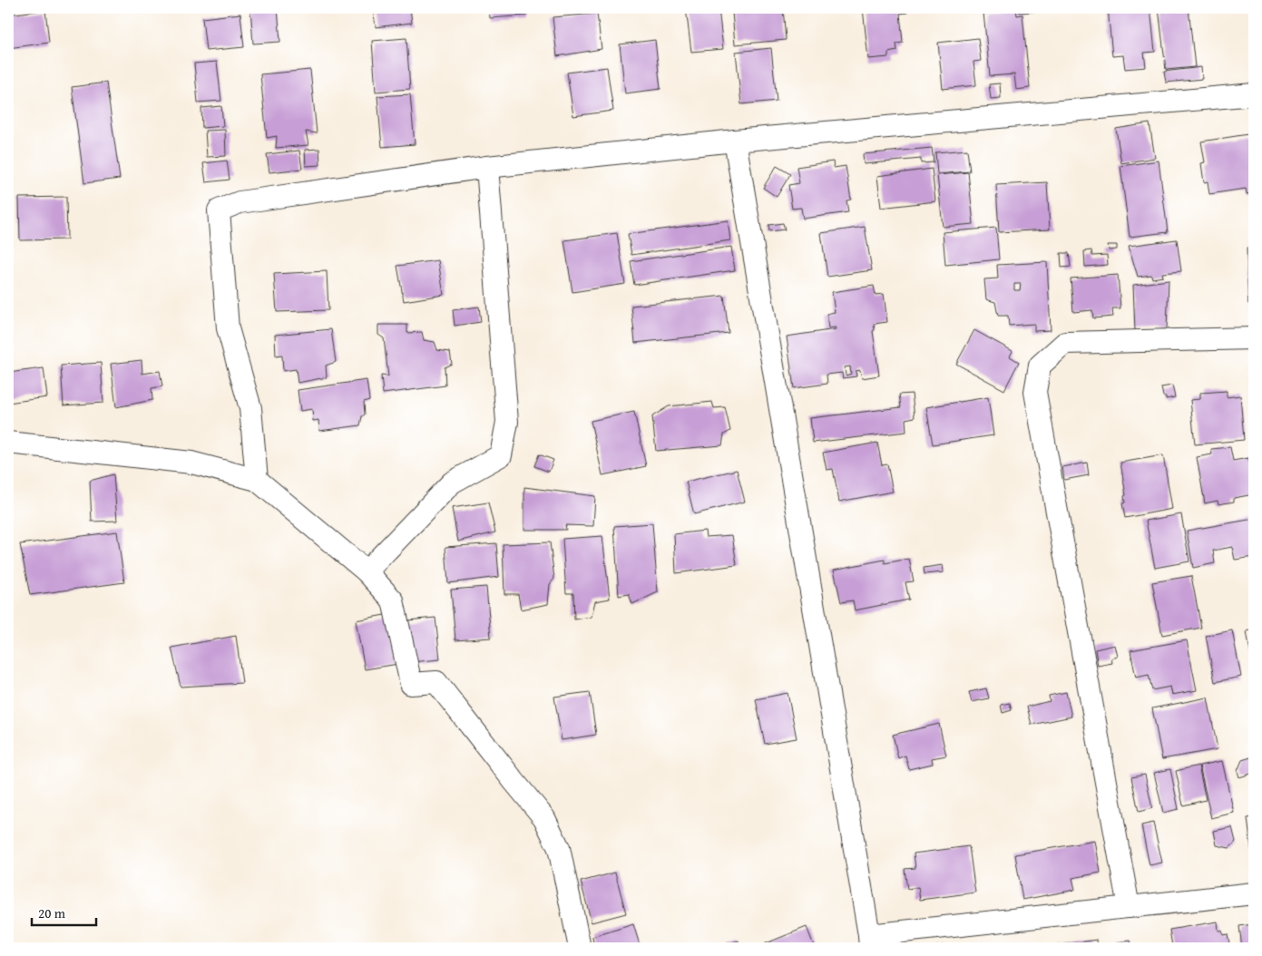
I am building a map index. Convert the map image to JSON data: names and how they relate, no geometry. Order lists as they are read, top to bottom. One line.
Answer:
{"scale_bar":"20 m"}
